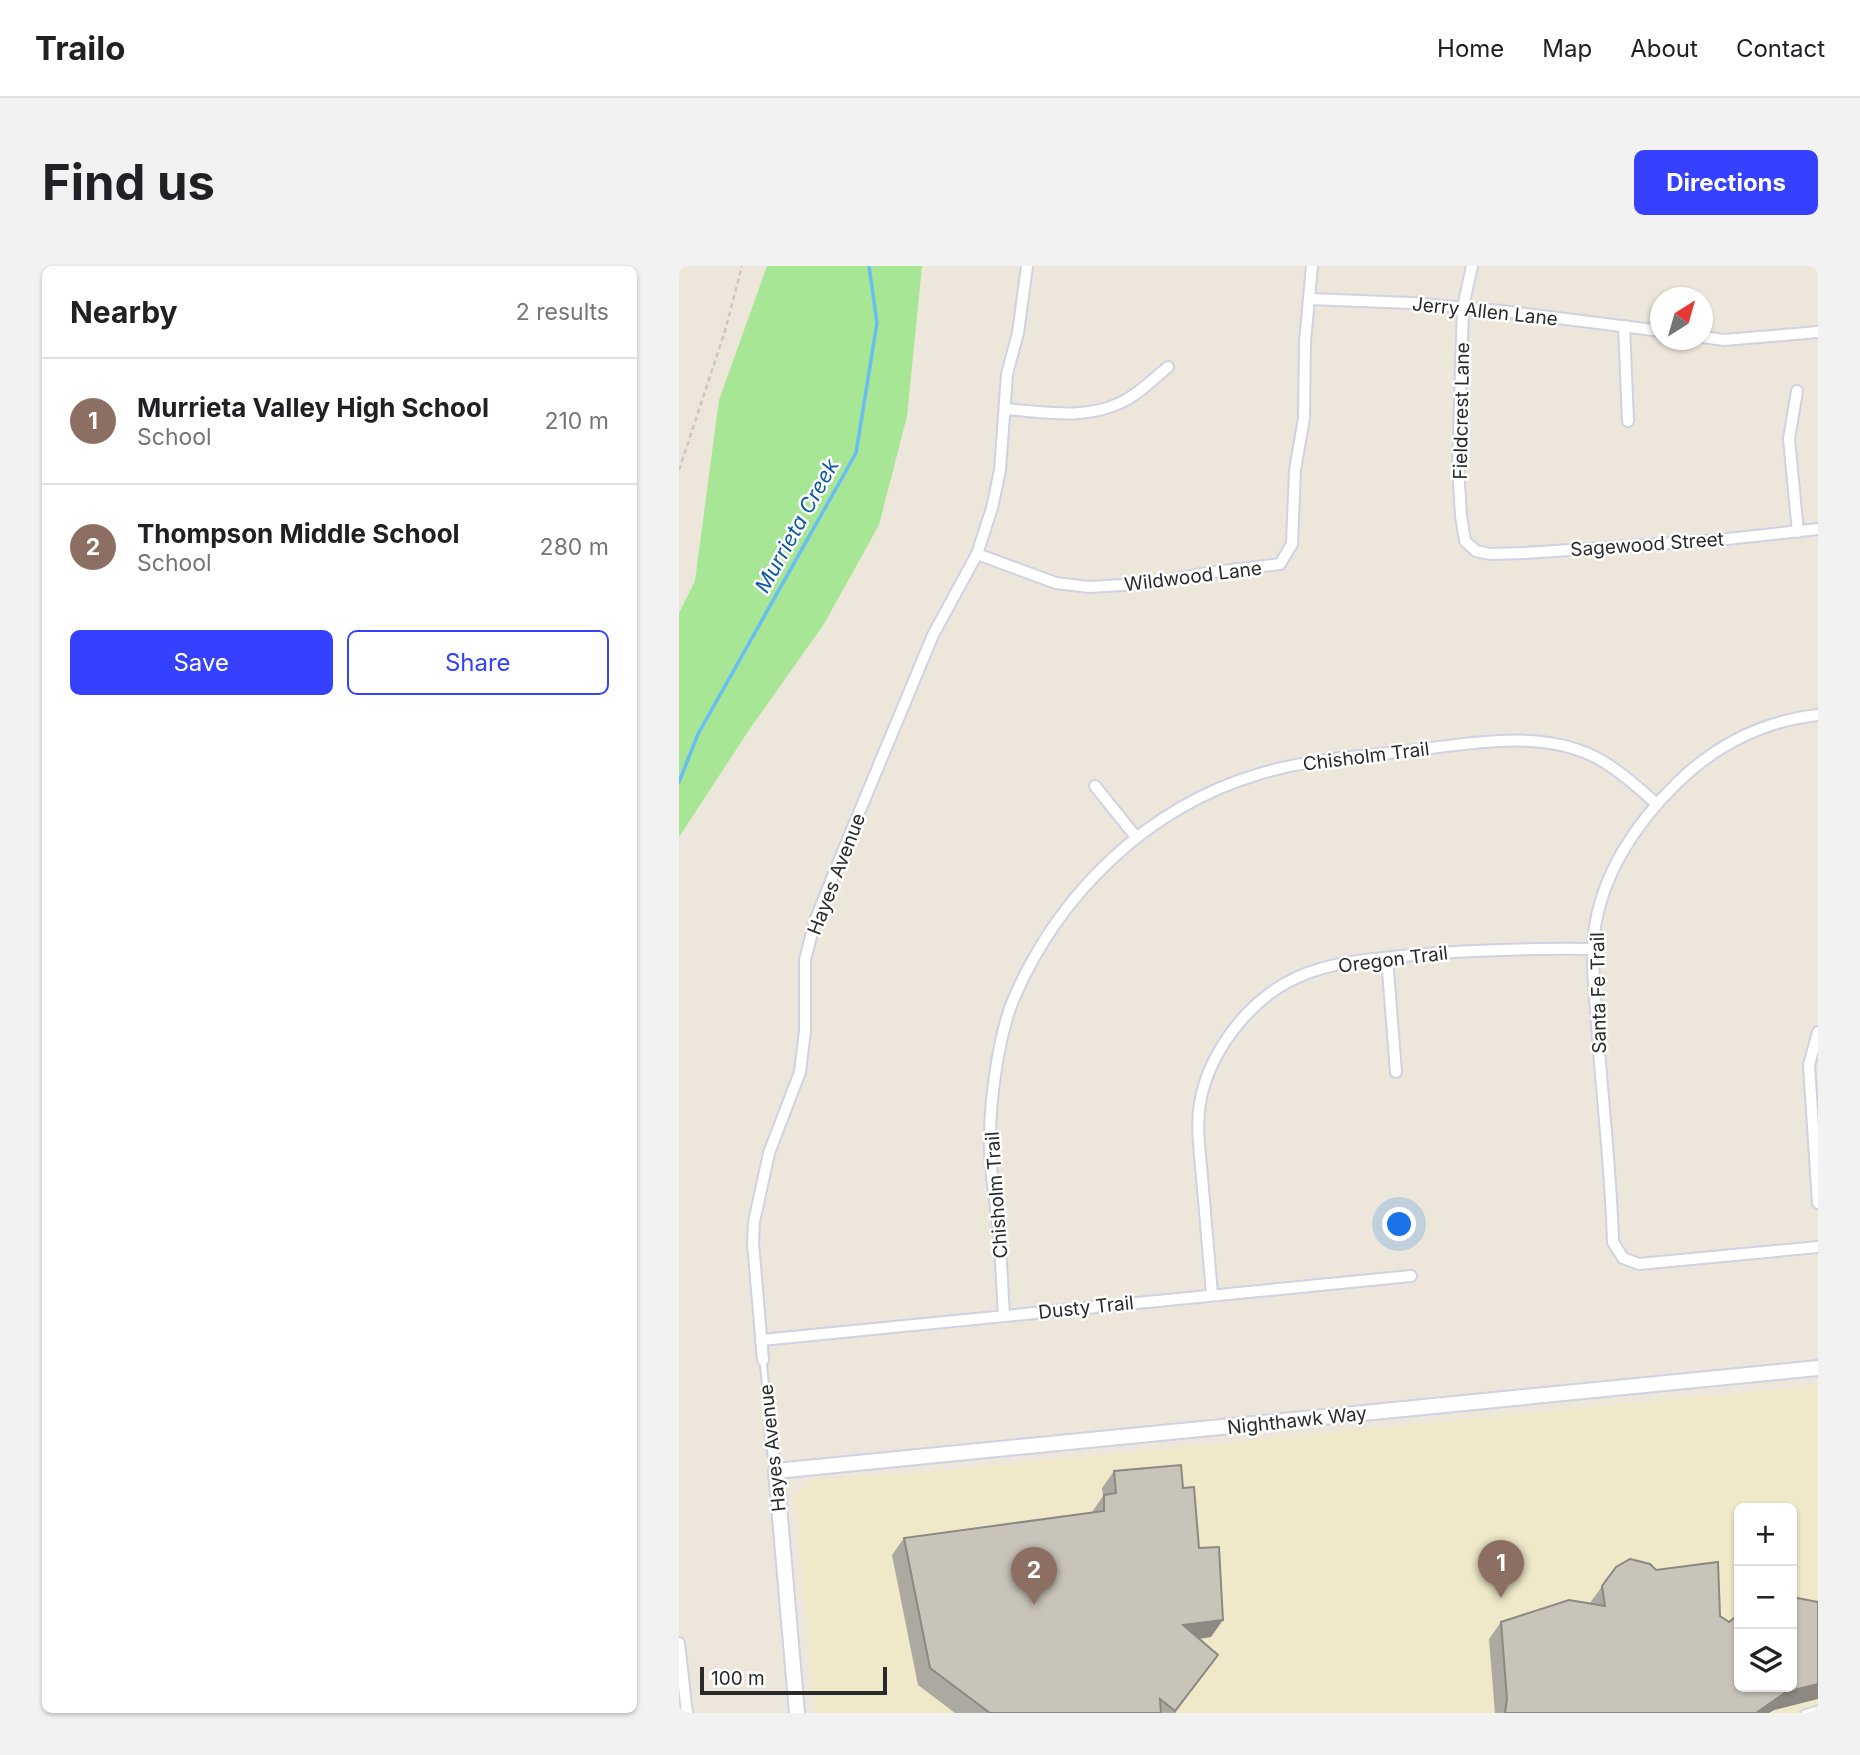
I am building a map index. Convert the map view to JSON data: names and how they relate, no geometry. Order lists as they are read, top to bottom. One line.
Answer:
{"streets":{"street":["Jerry Allen Lane","Fieldcrest Lane","Sagewood Street","Wildwood Lane","Chisholm Trail","Hayes Avenue","Oregon Trail","Santa Fe Trail","Dusty Trail","Nighthawk Way"]},"crossings":[["Jerry Allen Lane","Fieldcrest Lane"],["Jerry Allen Lane","Wildwood Lane"],["Fieldcrest Lane","Sagewood Street"],["Wildwood Lane","Hayes Avenue"],["Chisholm Trail","Santa Fe Trail"],["Chisholm Trail","Dusty Trail"],["Hayes Avenue","Dusty Trail"],["Hayes Avenue","Nighthawk Way"],["Oregon Trail","Santa Fe Trail"],["Oregon Trail","Dusty Trail"]],"water":["Murrieta Creek"],"scale_bar":"100 m","north":"top right","page":{"header":"Trailo","nav":["Home","Map","About","Contact"],"buttons":["Directions",["Save","Share"]],"title":"Find us","heading":["Nearby","2 results"],"list":[{"mark":"1","name":"Murrieta Valley High School","note":"School","value":"210 m"},{"mark":"2","name":"Thompson Middle School","note":"School","value":"280 m"}],"map_buttons":["+","−"],"pins":["1","2"],"scale":"100 m"}}
